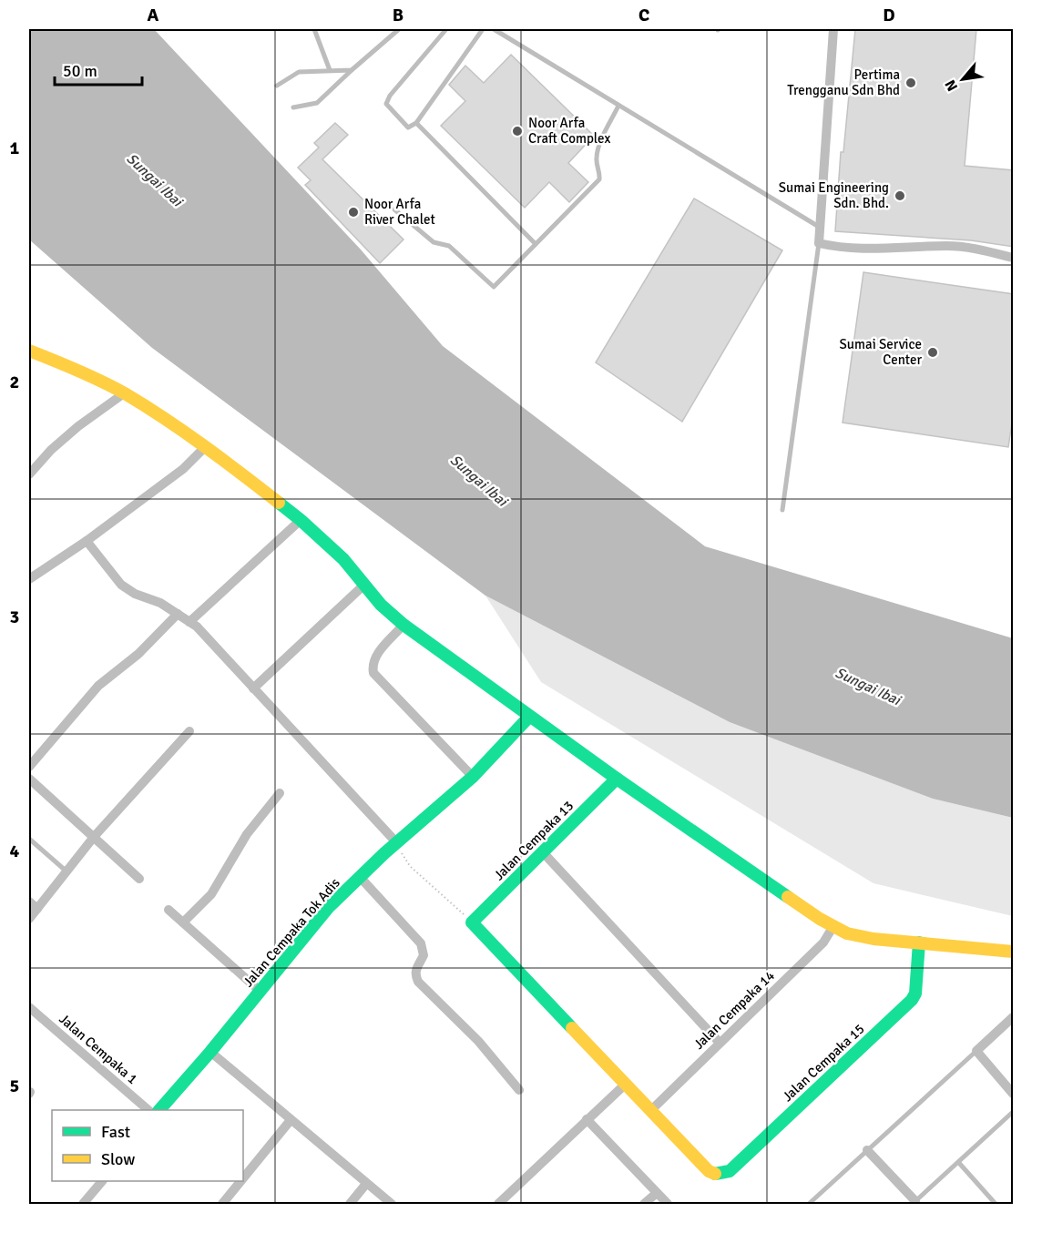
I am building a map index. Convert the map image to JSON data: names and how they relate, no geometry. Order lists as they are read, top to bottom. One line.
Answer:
{"streets":{"street":["Jalan Cempaka 13","Jalan Cempaka Tok Adis","Jalan Cempaka 14","Jalan Cempaka 1","Jalan Cempaka 15"]},"crossings":[["Jalan Cempaka 14","Jalan Cempaka 15"]],"water":["Sungai Ibai"],"places":["Pertima Trengganu Sdn Bhd","Noor Arfa Craft Complex","Sumai Engineering Sdn. Bhd.","Noor Arfa River Chalet","Sumai Service Center"],"legend":["Fast","Slow"],"scale_bar":"50 m","north":"bottom left","grid":{"columns":["A","B","C","D"],"rows":["1","2","3","4","5"]}}
